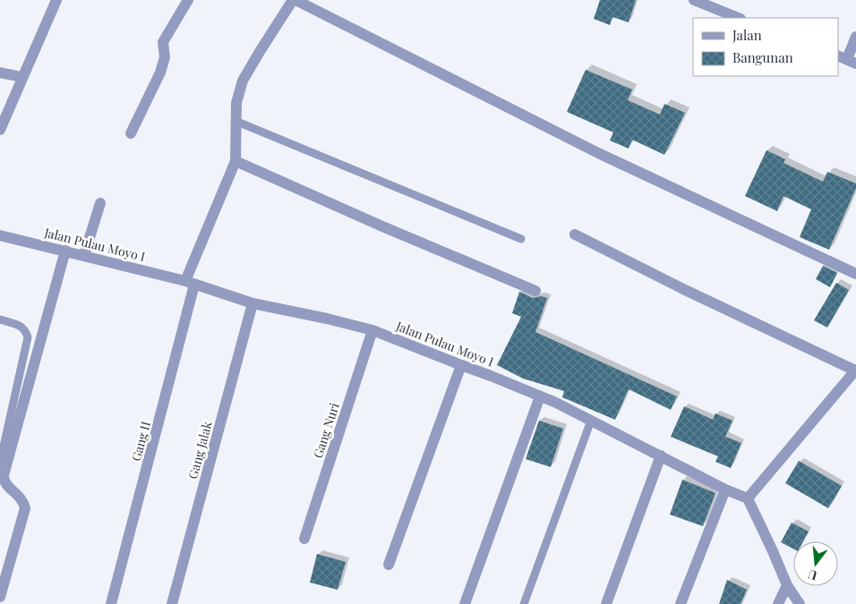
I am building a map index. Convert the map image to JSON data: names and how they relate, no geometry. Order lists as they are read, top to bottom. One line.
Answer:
{"streets":{"street":["Jalan Pulau Moyo I","Gang Nuri","Gang II","Gang Jalak"]},"crossings":[["Jalan Pulau Moyo I","Gang Nuri"],["Jalan Pulau Moyo I","Gang II"],["Jalan Pulau Moyo I","Gang Jalak"]],"legend":["Jalan","Bangunan"],"north":"bottom"}
